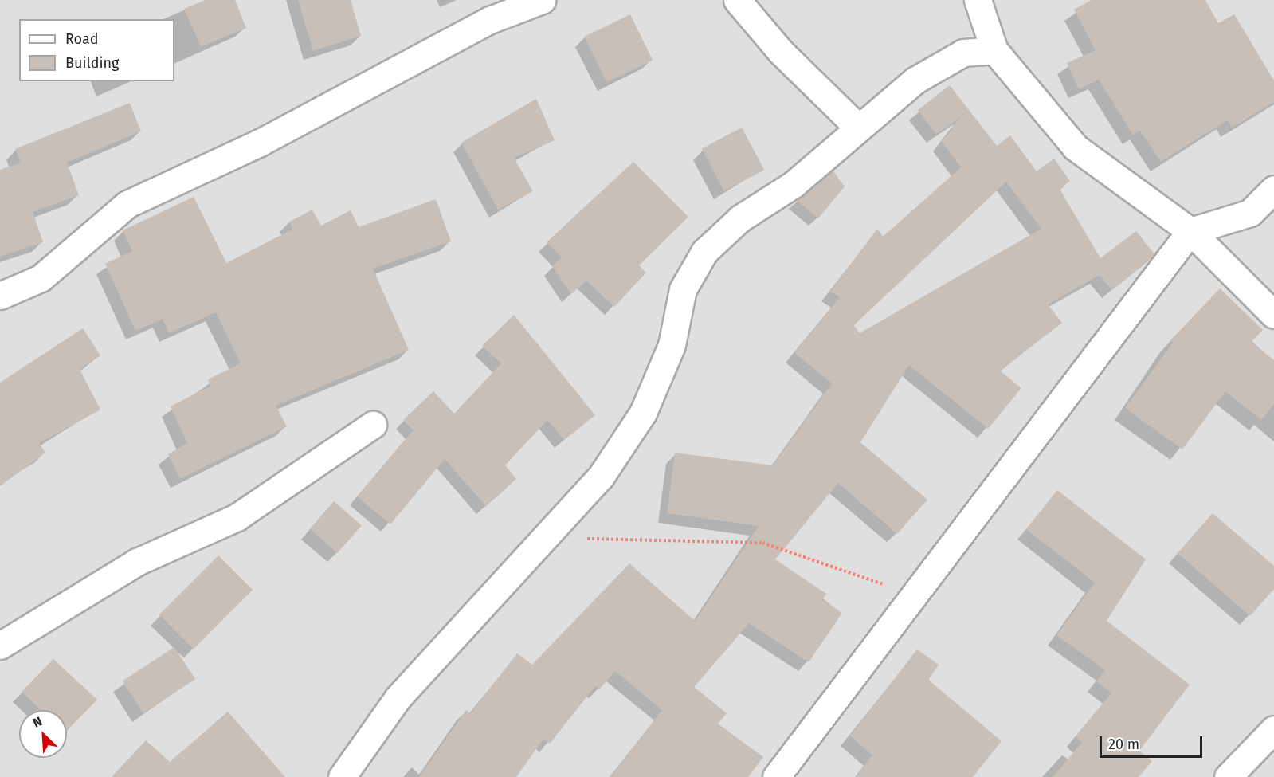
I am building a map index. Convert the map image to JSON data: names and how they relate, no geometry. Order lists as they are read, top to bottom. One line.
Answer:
{"legend":["Road","Building"],"scale_bar":"20 m","north":"top left"}
